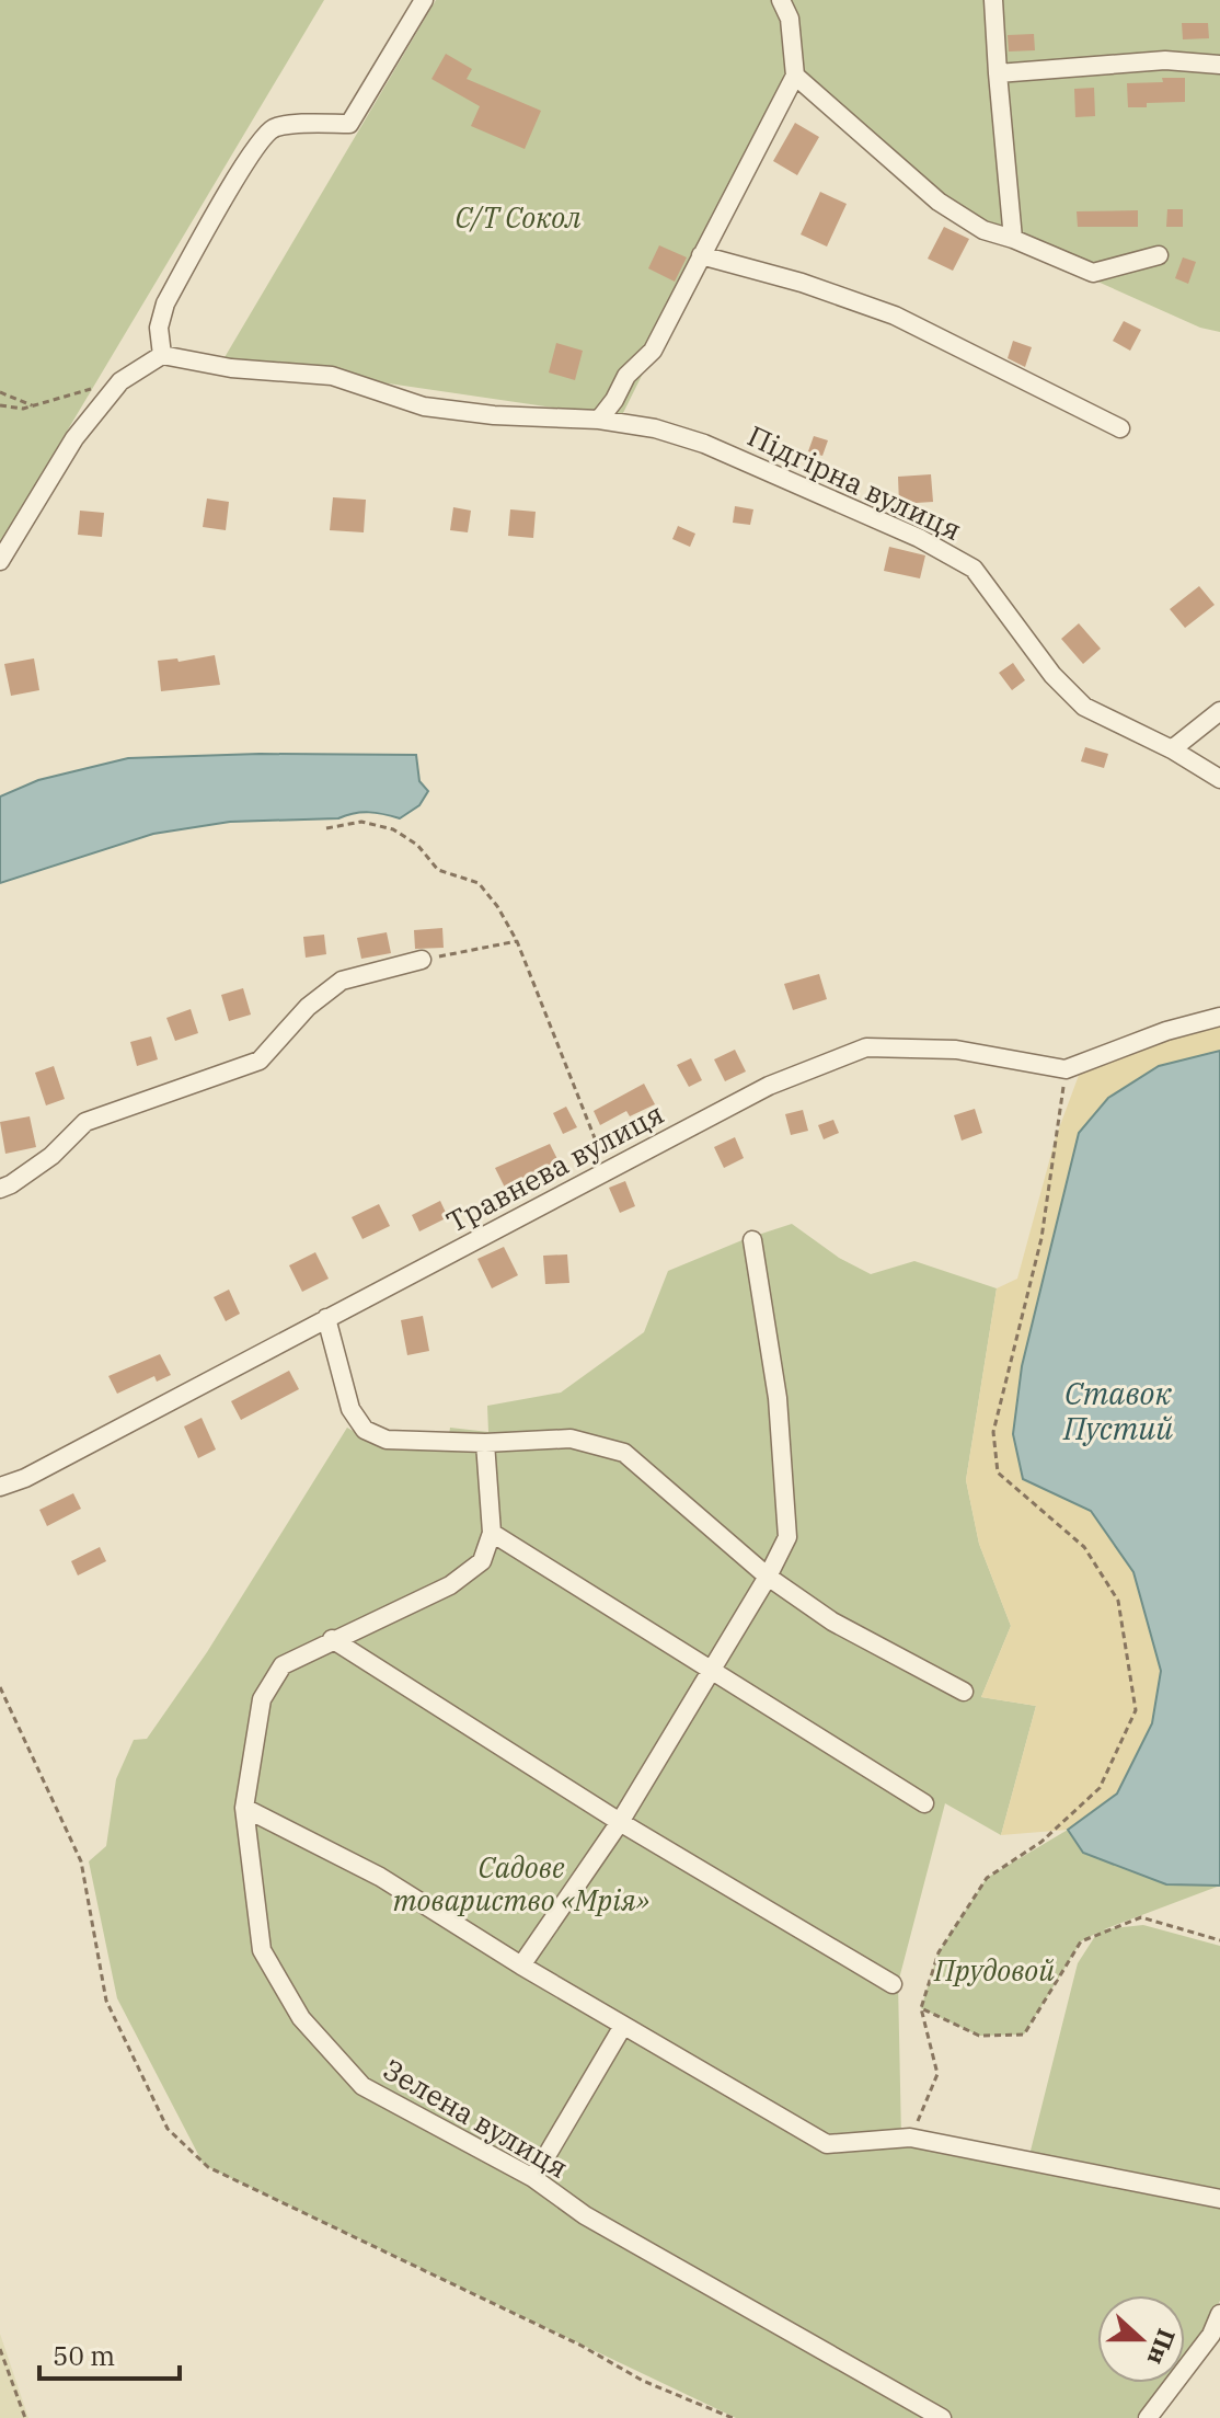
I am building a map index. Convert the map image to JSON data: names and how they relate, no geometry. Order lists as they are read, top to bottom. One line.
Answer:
{"streets":{"street":["Підгірна вулиця","Травнева вулиця","Зелена вулиця"]},"water":["Ставок Пустий"],"parks":["С/Т Сокол","Садове товариство «Мрія»","Прудовой"],"scale_bar":"50 m","north":"right"}
